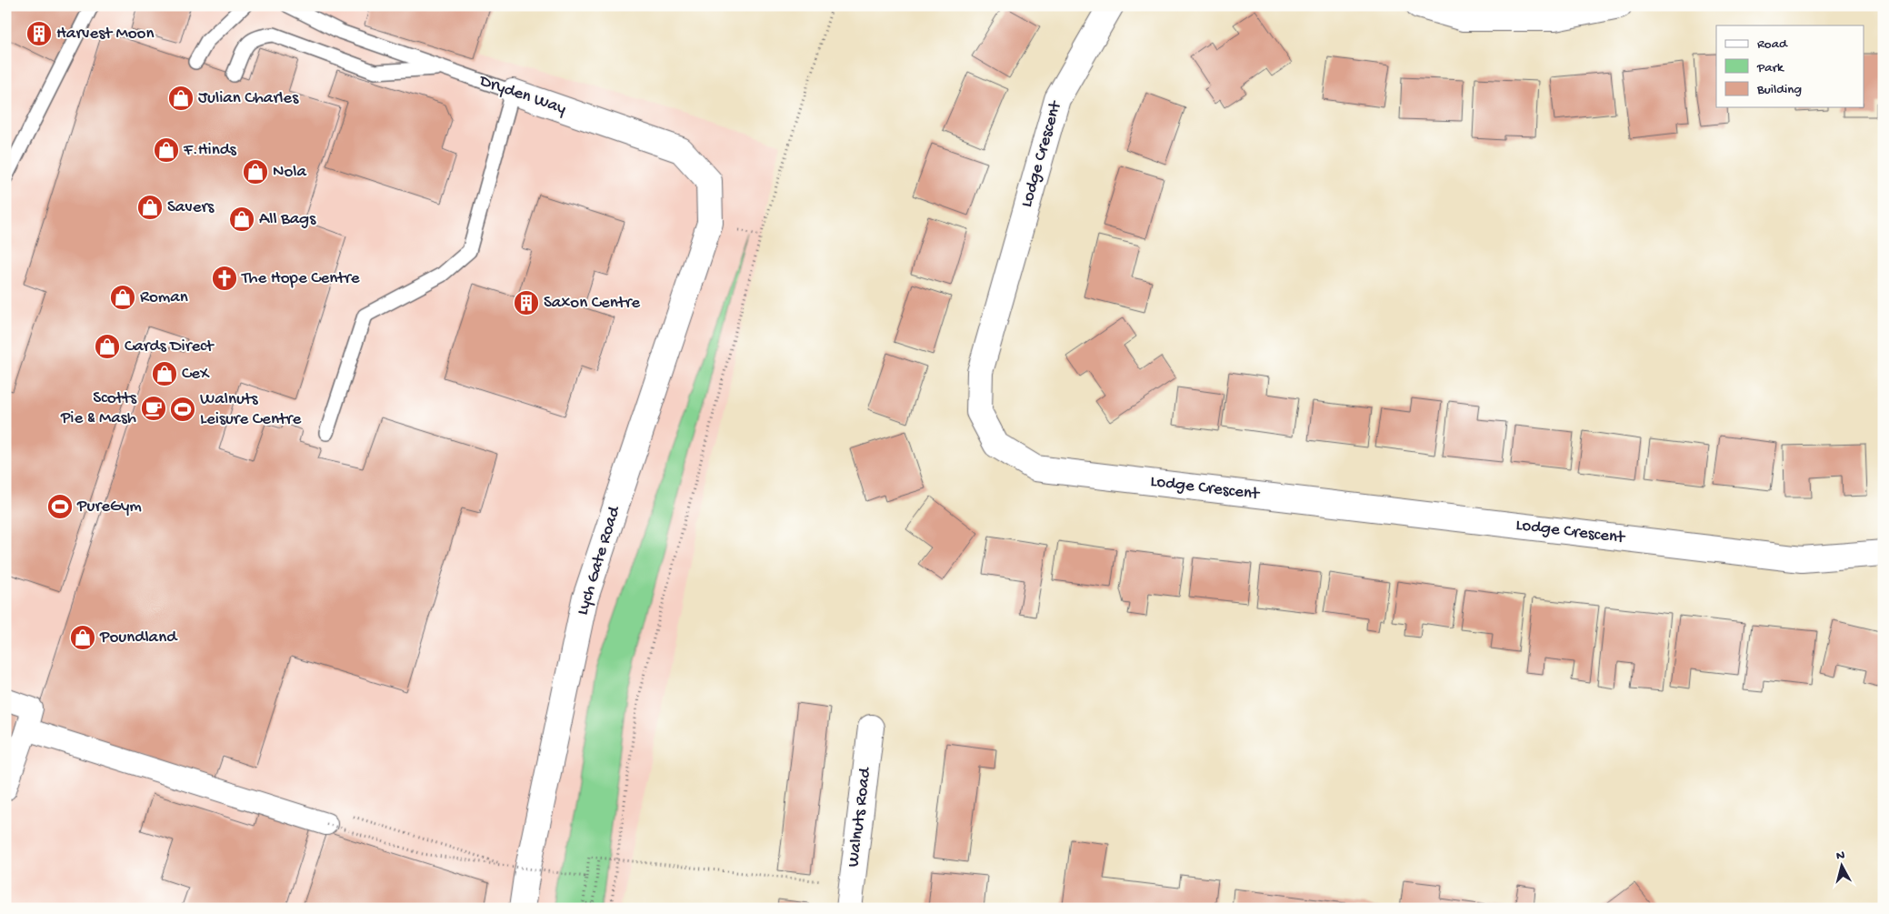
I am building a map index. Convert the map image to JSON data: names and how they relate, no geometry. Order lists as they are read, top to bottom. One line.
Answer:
{"streets":{"street":["Dryden Way","Lodge Crescent","Lych Gate Road","Walnuts Road"]},"crossings":[["Dryden Way","Lych Gate Road"]],"places":{"building":["Harvest Moon","Saxon Centre"],"shop":["Julian Charles","F.Hinds","Nola","Savers","All Bags","Roman","Cards Direct","CeX","Poundland"],"church":["The Hope Centre"],"cafe":["Scotts Pie & Mash"],"sports":["Walnuts Leisure Centre","PureGym"]},"legend":["Road","Park","Building"],"north":"top"}
